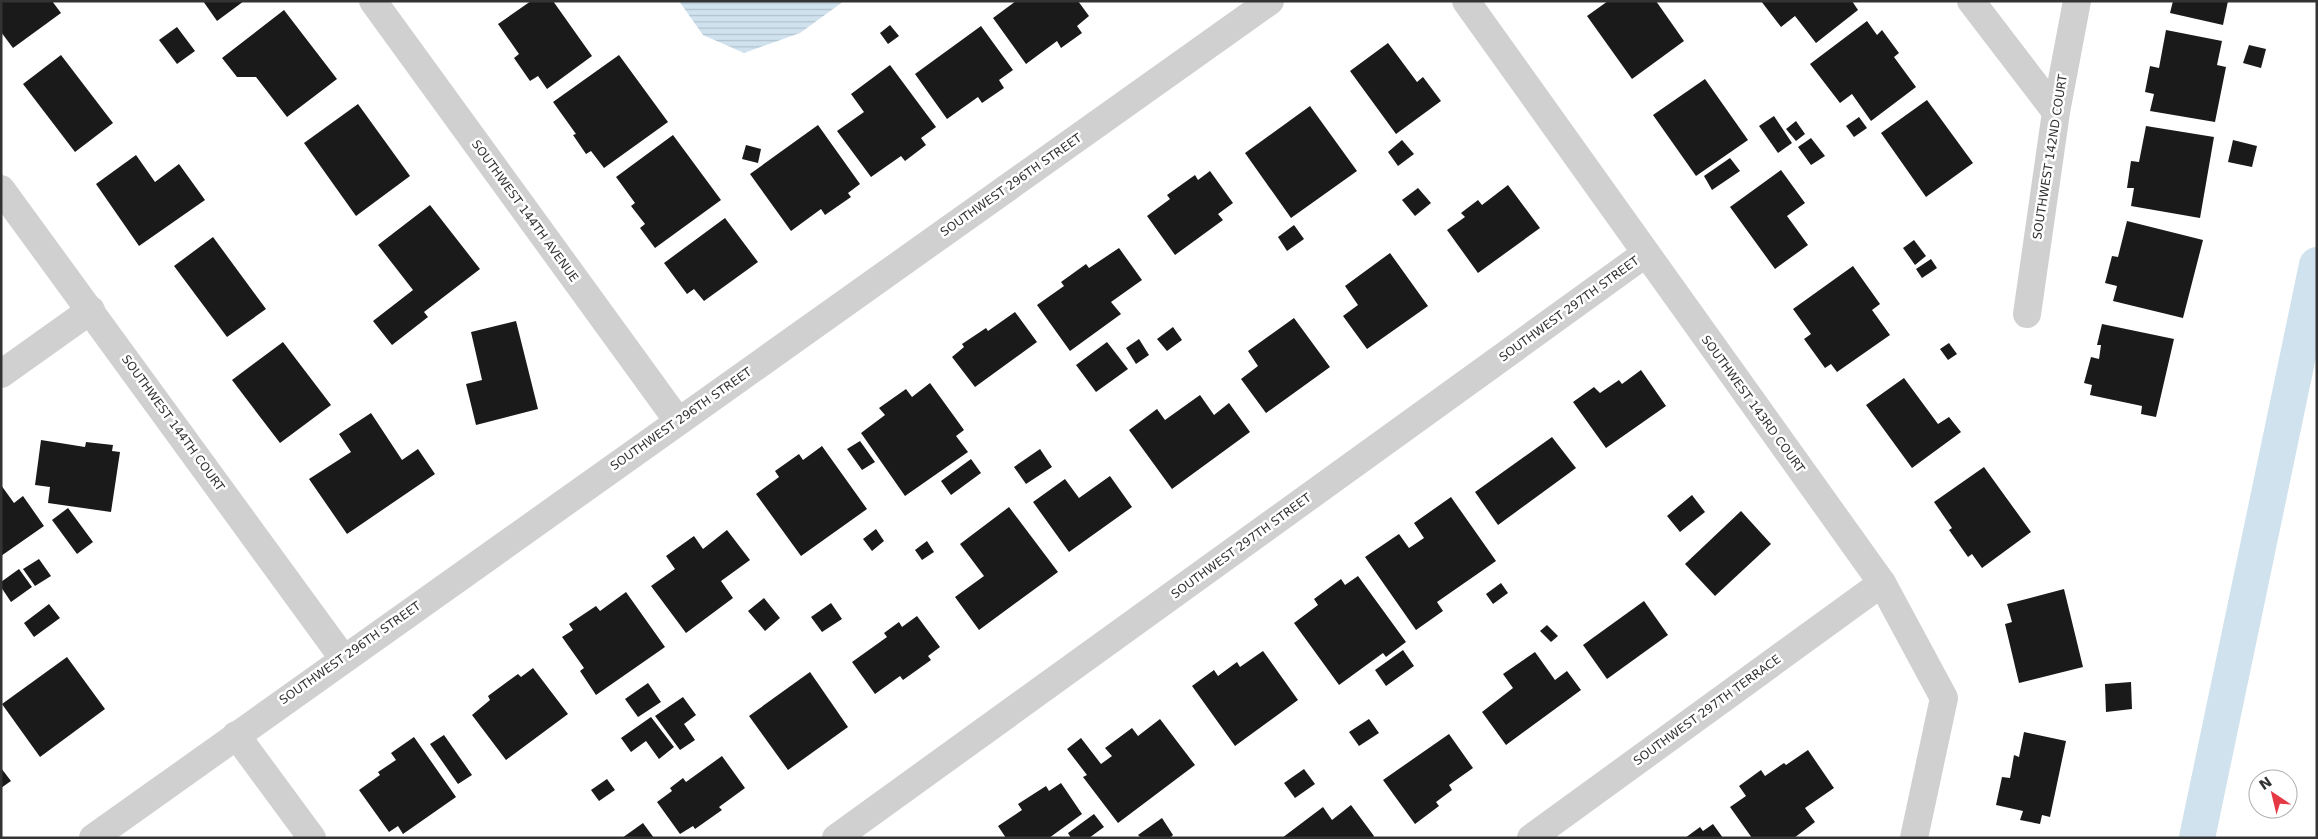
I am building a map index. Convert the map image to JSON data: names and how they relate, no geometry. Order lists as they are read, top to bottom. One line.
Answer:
{"streets":{"street":["SOUTHWEST 142ND COURT","SOUTHWEST 296TH STREET","SOUTHWEST 144TH AVENUE","SOUTHWEST 297TH STREET","SOUTHWEST 143RD COURT","SOUTHWEST 144TH COURT","SOUTHWEST 297TH TERRACE"]},"crossings":[["SOUTHWEST 296TH STREET","SOUTHWEST 144TH AVENUE"],["SOUTHWEST 296TH STREET","SOUTHWEST 144TH COURT"],["SOUTHWEST 297TH STREET","SOUTHWEST 143RD COURT"],["SOUTHWEST 143RD COURT","SOUTHWEST 297TH TERRACE"]],"north":"top left"}
